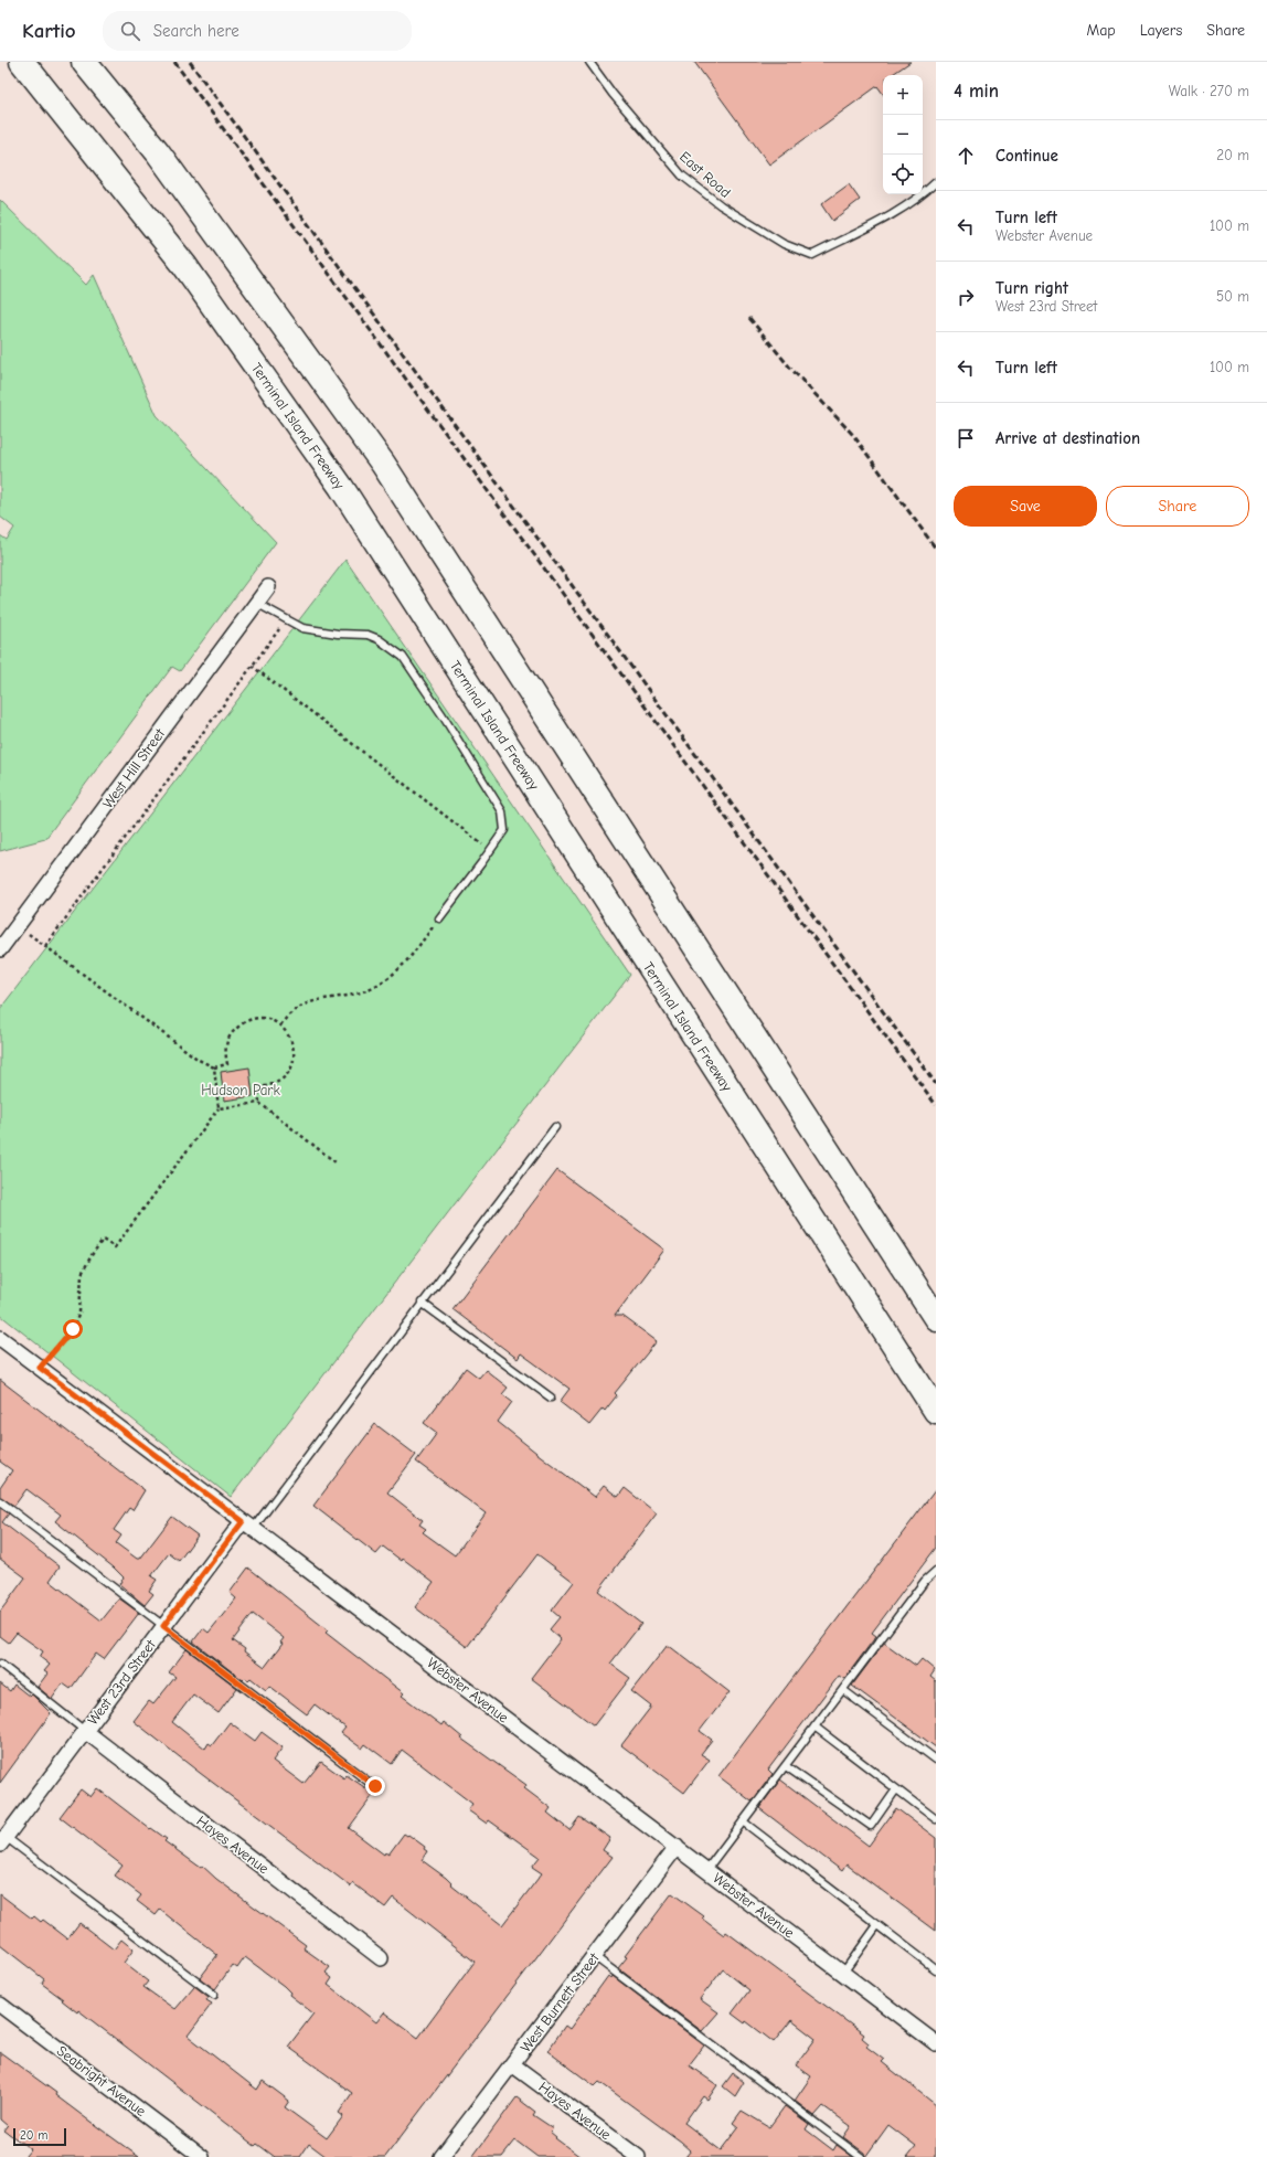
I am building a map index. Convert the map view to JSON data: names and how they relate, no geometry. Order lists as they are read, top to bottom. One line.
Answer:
{"streets":{"highway":["Terminal Island Freeway"],"street":["West Hill Street","West 23rd Street","Webster Avenue","Hayes Avenue","West Burnett Street","Seabright Avenue"],"lane":["East Road"]},"crossings":[["West 23rd Street","Webster Avenue"],["West 23rd Street","Hayes Avenue"],["Webster Avenue","West Burnett Street"],["Hayes Avenue","West Burnett Street"]],"parks":["Hudson Park"],"scale_bar":"20 m","page":{"header":"Kartio","search":"Search here","nav":["Map","Layers","Share"],"heading":["4 min","Walk · 270 m"],"map_buttons":["+","−"],"list":[["Continue","20 m"],["Turn left","Webster Avenue","100 m"],["Turn right","West 23rd Street","50 m"],["Turn left","100 m"],"Arrive at destination"],"buttons":["Save","Share"],"scale":"20 m"}}
